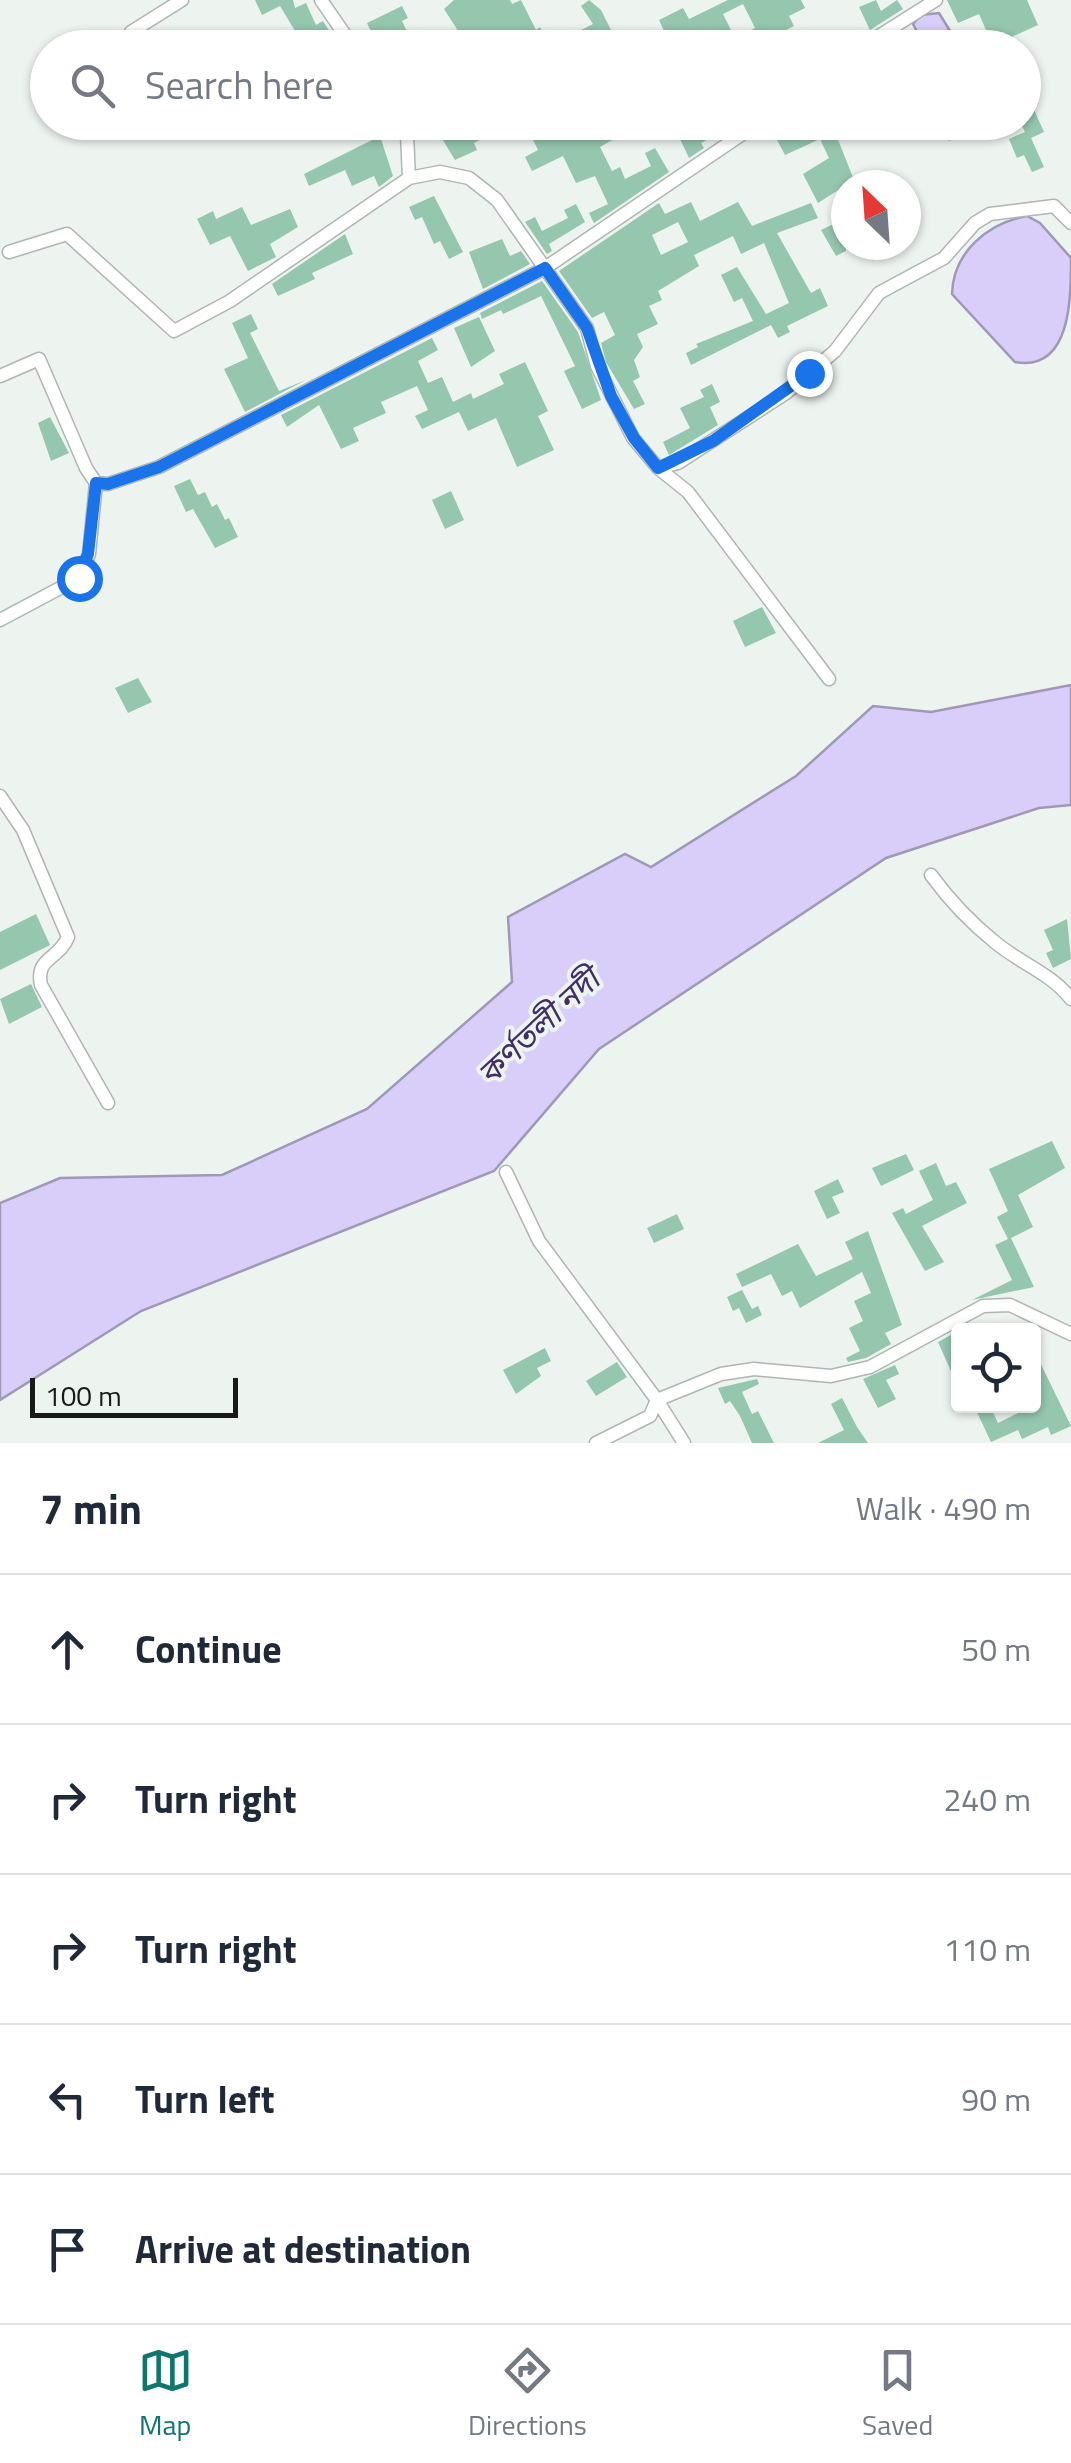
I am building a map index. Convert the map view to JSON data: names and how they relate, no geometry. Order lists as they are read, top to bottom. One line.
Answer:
{"water":["কর্ণতলী নদী"],"scale_bar":"100 m","north":"top left","page":{"search":"Search here","scale":"100 m","heading":["7 min","Walk · 490 m"],"list":[["Continue","50 m"],["Turn right","240 m"],["Turn right","110 m"],["Turn left","90 m"],"Arrive at destination"],"nav":["Map","Directions","Saved"]}}
